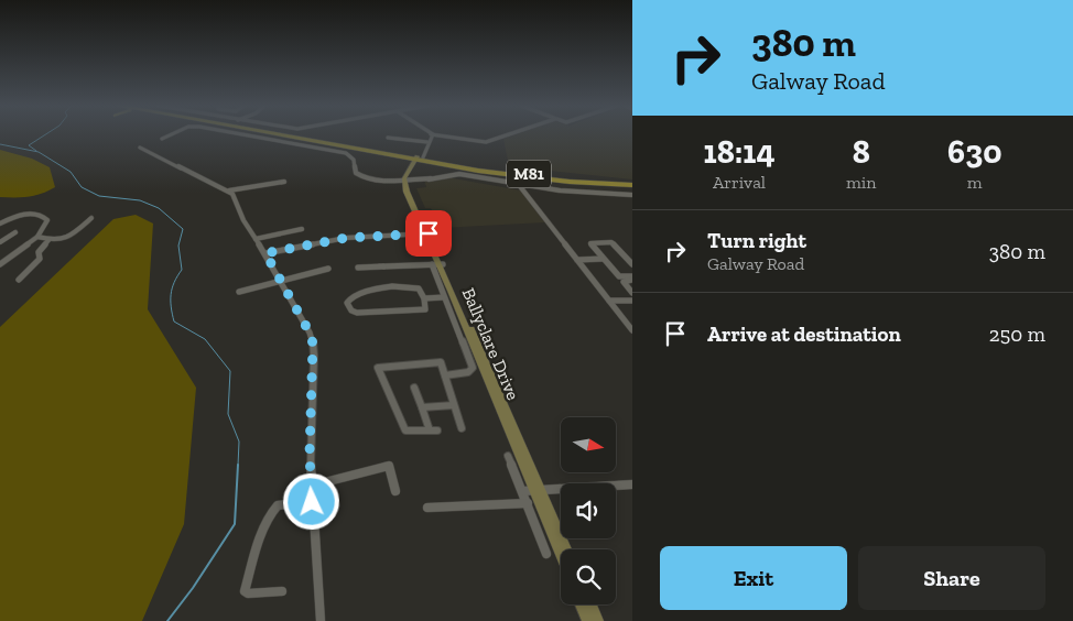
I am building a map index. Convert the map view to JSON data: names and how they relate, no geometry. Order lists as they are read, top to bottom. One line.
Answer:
{"streets":{"main road":["M81"],"street":["Ballyclare Drive"]},"north":"right","page":{"turn":["380 m","Galway Road"],"eta":["18:14","Arrival","8","min","630","m"],"list":[{"name":"Turn right","note":"Galway Road","value":"380 m"},{"name":"Arrive at destination","value":"250 m"}],"buttons":["Exit","Share"]}}
